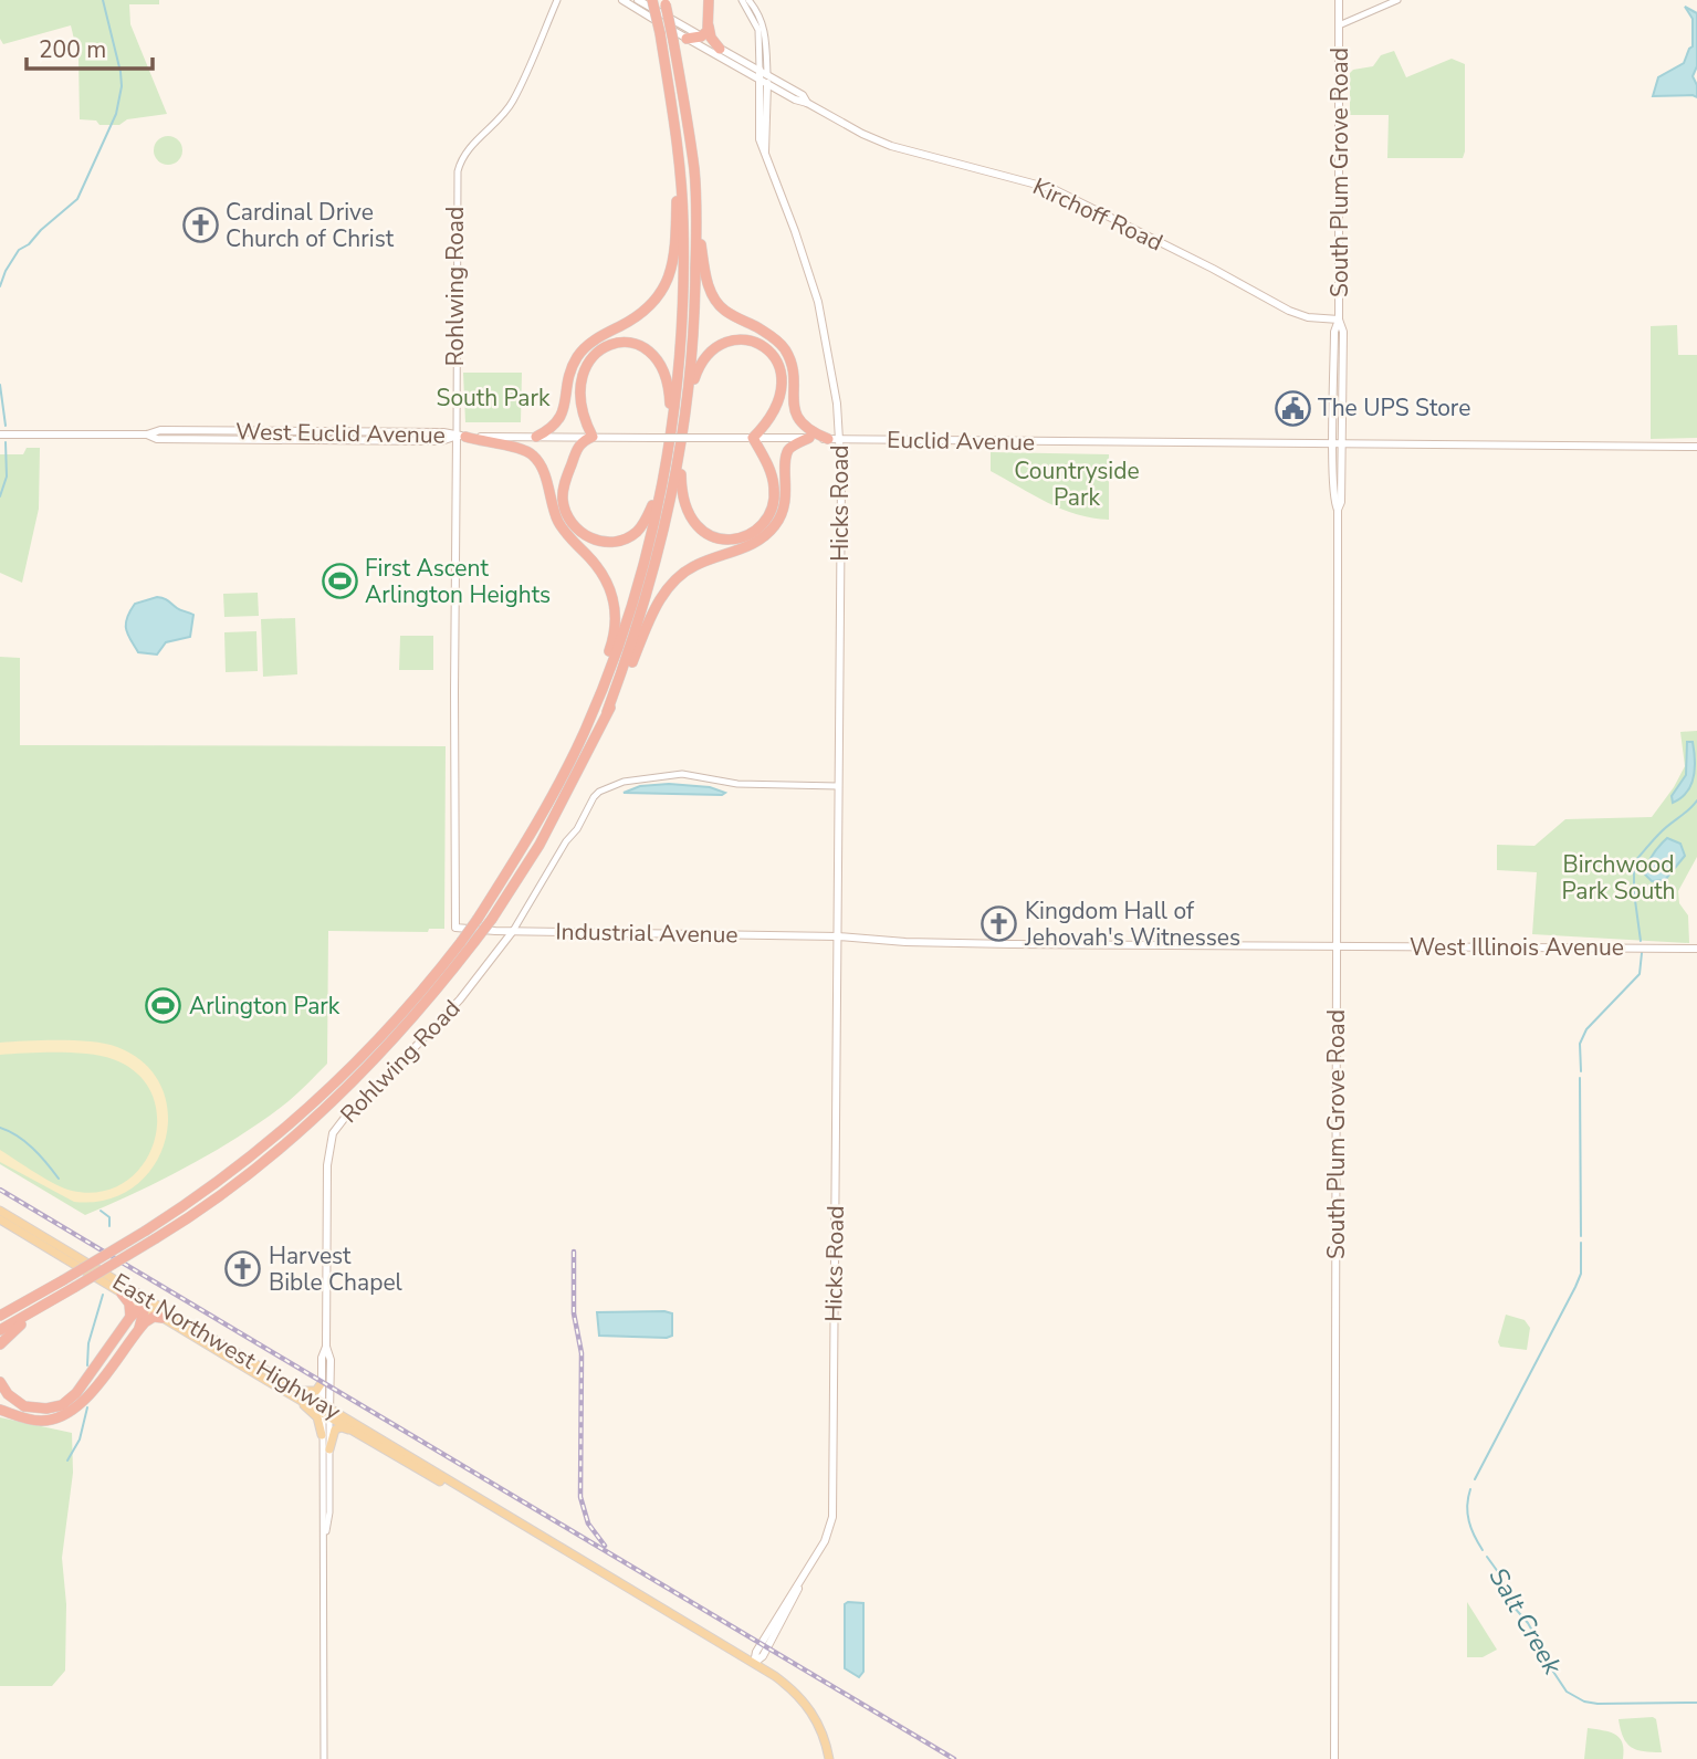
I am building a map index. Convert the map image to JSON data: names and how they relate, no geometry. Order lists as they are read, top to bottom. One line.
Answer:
{"streets":{"main road":["South Plum Grove Road","Kirchoff Road","Rohlwing Road","West Euclid Avenue","Euclid Avenue","Hicks Road","Industrial Avenue","West Illinois Avenue","East Northwest Highway"]},"crossings":[["South Plum Grove Road","Kirchoff Road"],["South Plum Grove Road","Euclid Avenue"],["South Plum Grove Road","Industrial Avenue"],["South Plum Grove Road","West Illinois Avenue"],["Rohlwing Road","West Euclid Avenue"],["Rohlwing Road","Euclid Avenue"],["Rohlwing Road","Industrial Avenue"],["Rohlwing Road","East Northwest Highway"],["West Euclid Avenue","Euclid Avenue"],["Euclid Avenue","Hicks Road"],["Hicks Road","Industrial Avenue"],["Hicks Road","East Northwest Highway"],["Industrial Avenue","West Illinois Avenue"]],"water":["Salt Creek"],"parks":["South Park","Countryside Park","Birchwood Park South"],"places":{"church":["Cardinal Drive Church of Christ","Kingdom Hall of Jehovah's Witnesses","Harvest Bible Chapel"],"public building":["The UPS Store"],"sports":["First Ascent Arlington Heights","Arlington Park"]},"scale_bar":"200 m"}
